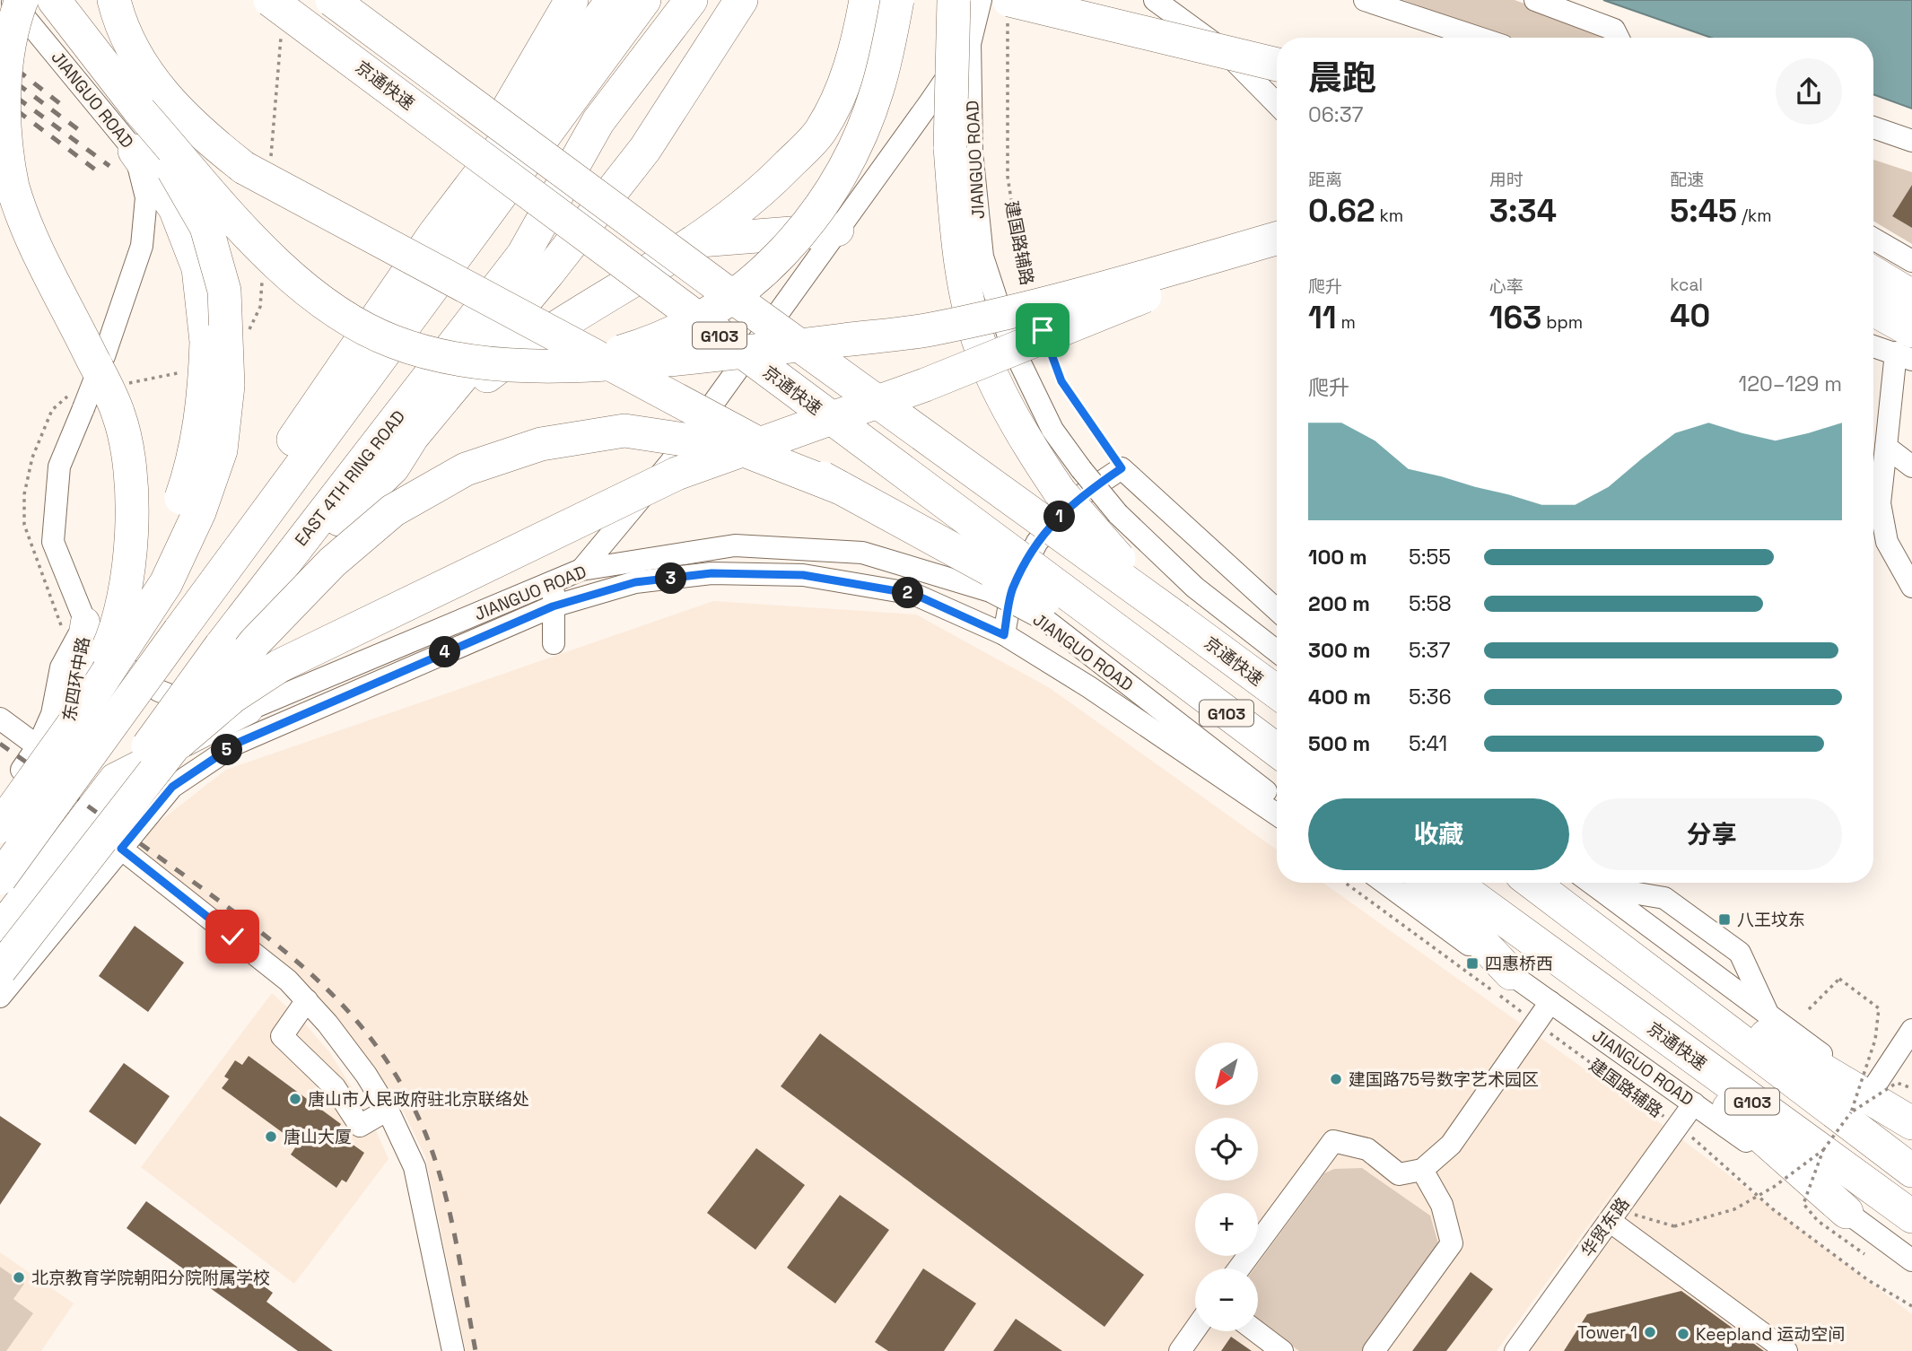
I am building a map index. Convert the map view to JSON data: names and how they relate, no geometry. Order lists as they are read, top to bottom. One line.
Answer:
{"streets":{"highway":["京通快速","G103","EAST 4TH RING ROAD"],"main road":["东四环中路"],"street":["JIANGUO ROAD","华贸东路"],"path":["建国路辅路"]},"crossings":[["JIANGUO ROAD","东四环中路"],["JIANGUO ROAD","华贸东路"],["建国路辅路","华贸东路"]],"places":{"transit":["八王坟东","四惠桥西"],"other":["建国路75号数字艺术园区","唐山市人民政府驻北京联络处","唐山大厦","北京教育学院朝阳分院附属学校","Tower 1","Keepland 运动空间"]},"north":"bottom left","page":{"heading":["晨跑","06:37"],"stats":[["距离","0.62 km"],["用时","3:34"],["配速","5:45 /km"],["爬升","11 m"],["心率","163 bpm"],["kcal","40"]],"chart":["爬升","120–129 m"],"pins":["1","3","2","4","5"],"list":[{"name":"100 m","note":"5:55"},{"name":"200 m","note":"5:58"},{"name":"300 m","note":"5:37"},{"name":"400 m","note":"5:36"},{"name":"500 m","note":"5:41"}],"buttons":["收藏","分享"],"map_buttons":["+","−"]}}
